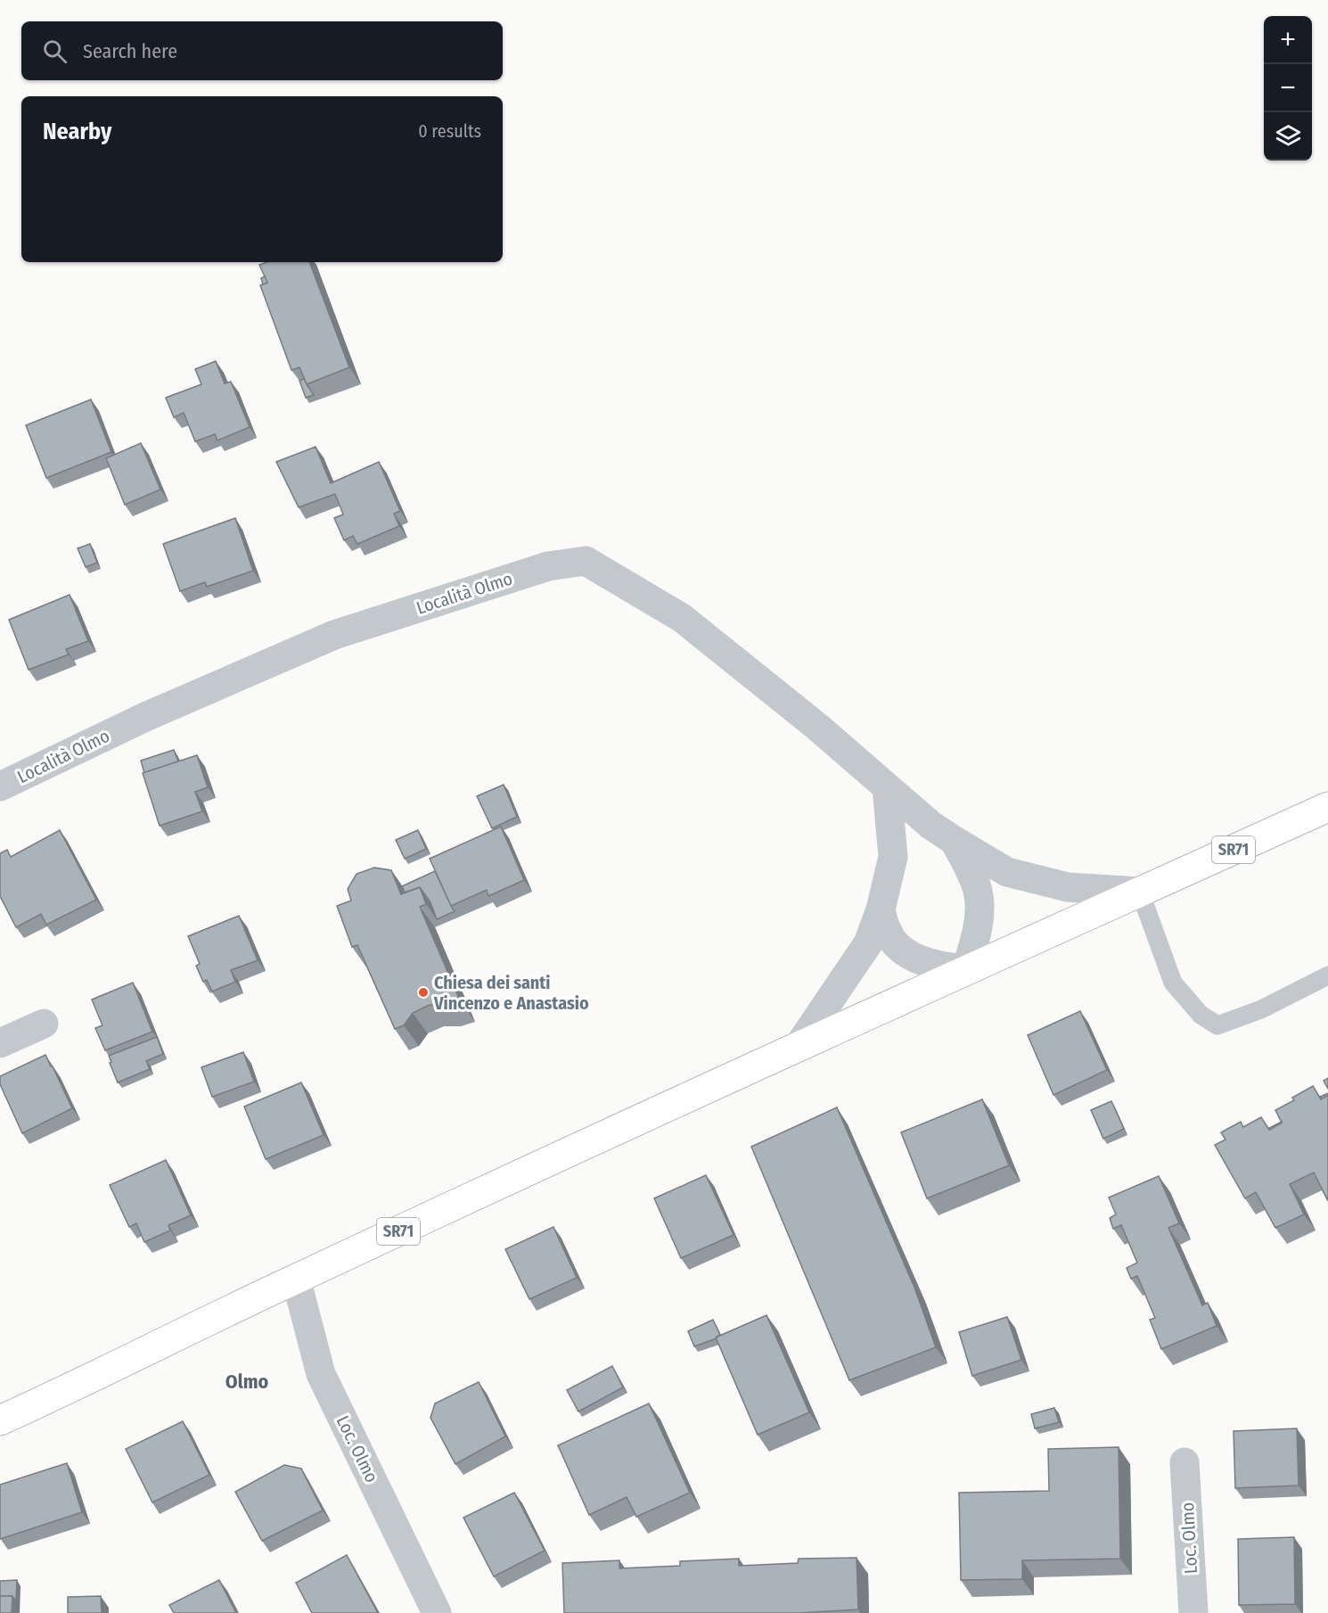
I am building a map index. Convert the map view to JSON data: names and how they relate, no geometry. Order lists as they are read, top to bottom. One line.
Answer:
{"streets":{"main road":["SR71"],"street":["Località Olmo","Loc. Olmo"]},"crossings":[["Località Olmo","SR71"],["SR71","Loc. Olmo"]],"districts":["Olmo"],"places":["Chiesa dei santi Vincenzo e Anastasio"],"page":{"map_buttons":["+","−"],"search":"Search here","heading":["Nearby","0 results"]}}
